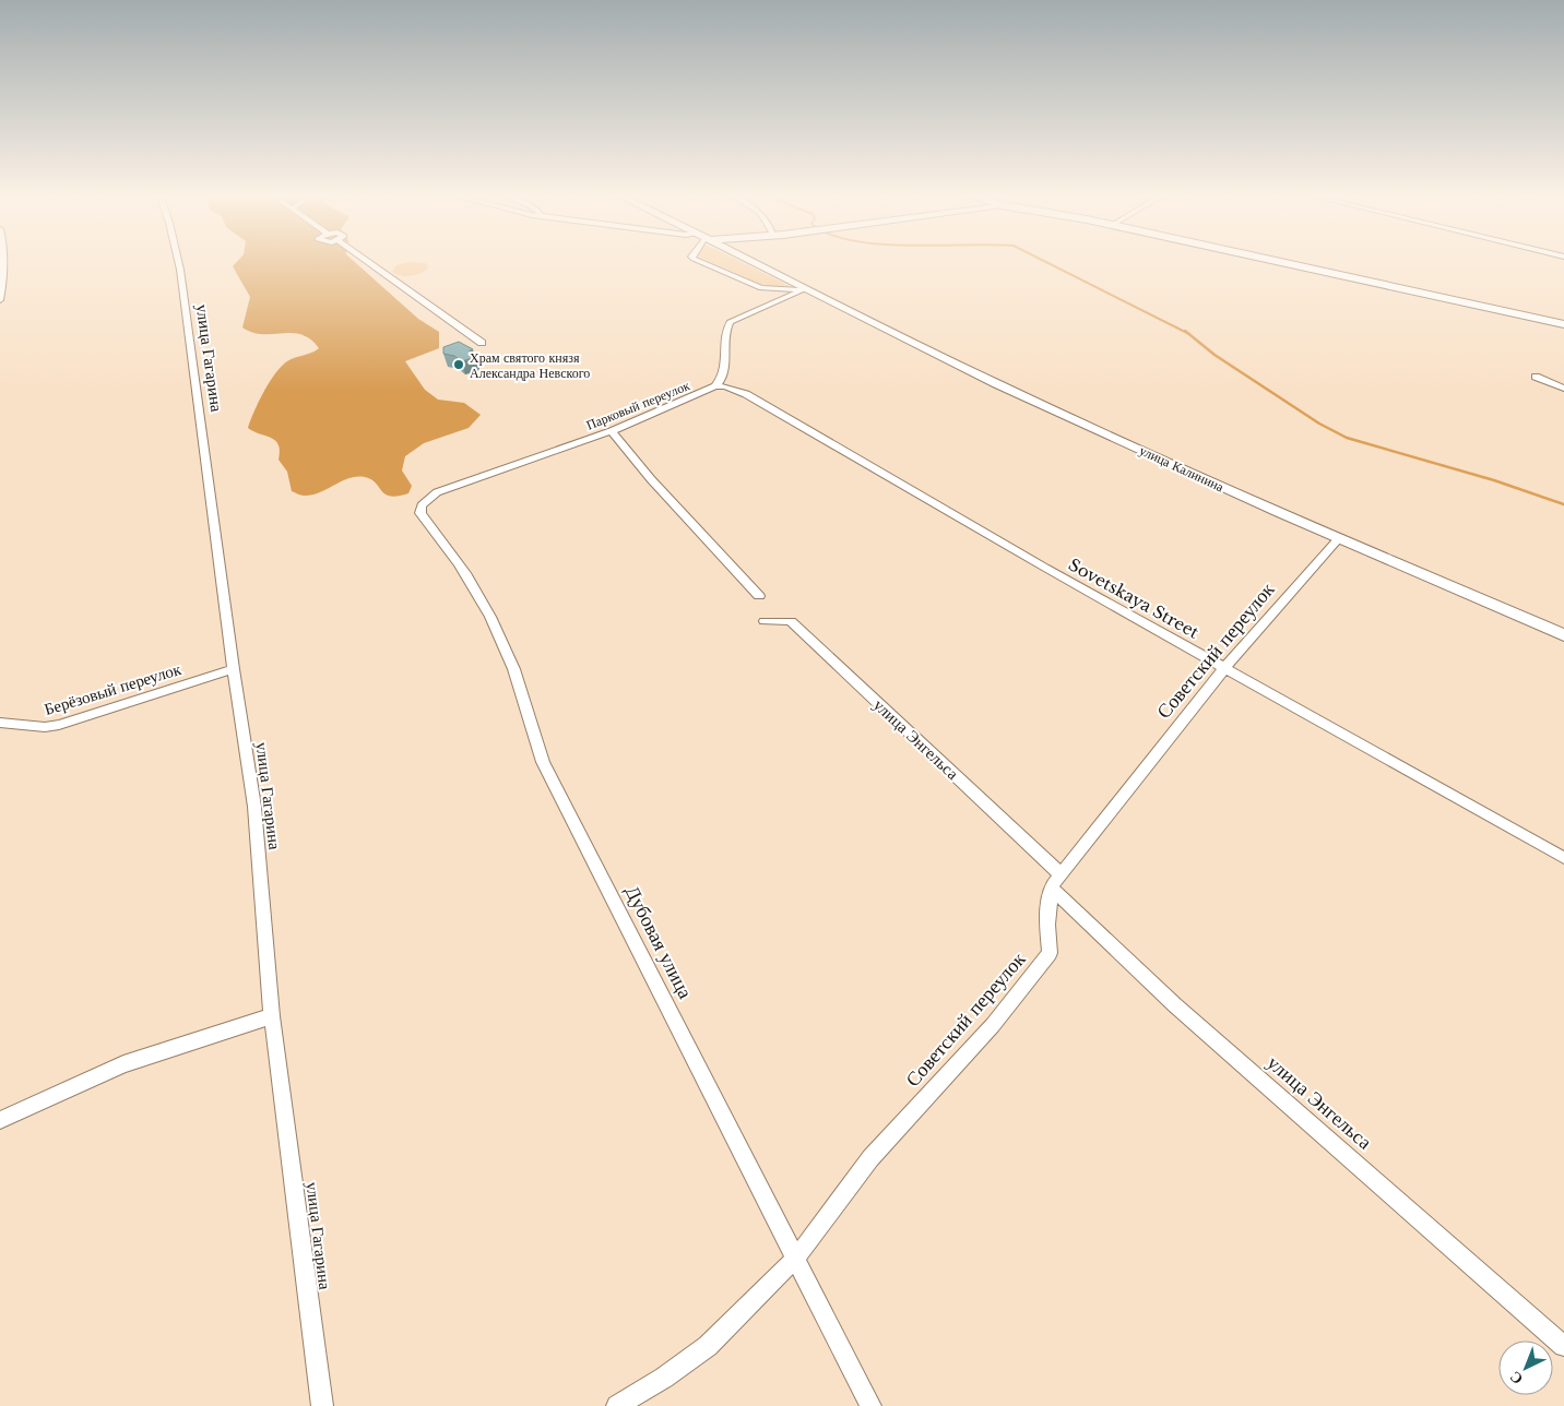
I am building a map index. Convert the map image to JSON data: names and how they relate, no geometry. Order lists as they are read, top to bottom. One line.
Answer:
{"streets":{"street":["улица Гагарина","Парковый переулок","улица Калинина","Sovetskaya Street","Советский переулок","Берёзовый переулок","улица Энгельса","Дубовая улица"]},"crossings":[["улица Гагарина","Берёзовый переулок"],["Парковый переулок","улица Калинина"],["Парковый переулок","Sovetskaya Street"],["Парковый переулок","Дубовая улица"],["улица Калинина","Советский переулок"],["Sovetskaya Street","Советский переулок"],["Советский переулок","улица Энгельса"],["Советский переулок","Дубовая улица"]],"places":["Храм святого князя Александра Невского"],"north":"bottom left"}
